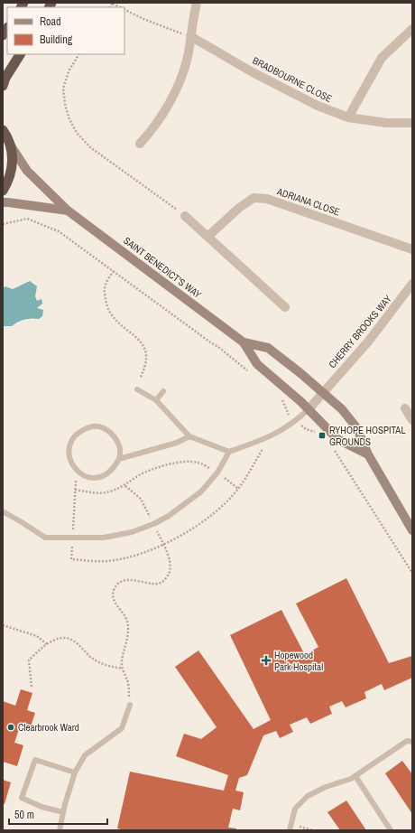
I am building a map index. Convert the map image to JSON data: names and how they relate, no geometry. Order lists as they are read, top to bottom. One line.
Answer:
{"streets":{"main road":["SAINT BENEDICT'S WAY"],"street":["BRADBOURNE CLOSE","ADRIANA CLOSE","CHERRY BROOKS WAY"]},"crossings":[["SAINT BENEDICT'S WAY","CHERRY BROOKS WAY"]],"places":{"transit":["RYHOPE HOSPITAL GROUNDS"],"health":["Hopewood Park Hospital"],"other":["Clearbrook Ward"]},"legend":["Road","Building"],"scale_bar":"50 m"}
